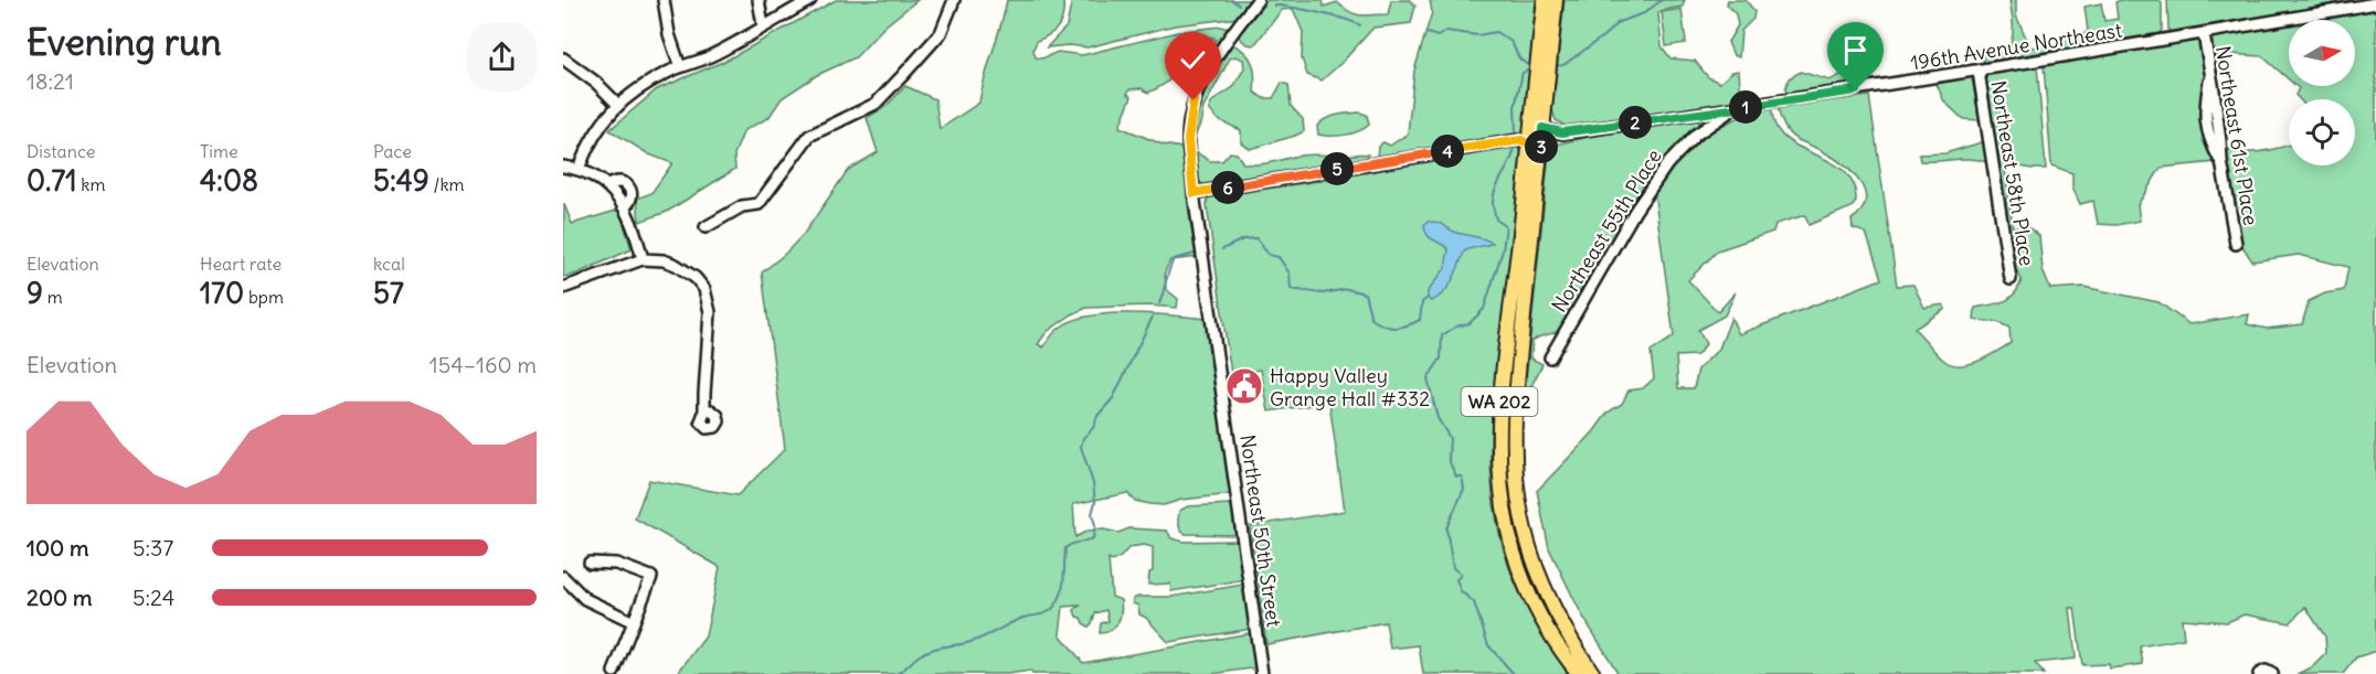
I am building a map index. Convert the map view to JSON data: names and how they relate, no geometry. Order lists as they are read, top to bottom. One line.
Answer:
{"streets":{"main road":["WA 202"],"street":["196th Avenue Northeast","Northeast 61st Place","Northeast 58th Place","Northeast 55th Place","Northeast 50th Street"]},"crossings":[["196th Avenue Northeast","Northeast 61st Place"],["196th Avenue Northeast","Northeast 58th Place"],["196th Avenue Northeast","Northeast 55th Place"],["196th Avenue Northeast","WA 202"]],"places":{"public building":["Happy Valley Grange Hall #332"]},"north":"right","page":{"heading":["Evening run","18:21"],"pins":["1","2","3","4","5","6"],"stats":[["Distance","0.71 km"],["Time","4:08"],["Pace","5:49 /km"],["Elevation","9 m"],["Heart rate","170 bpm"],["kcal","57"]],"chart":["Elevation","154–160 m"],"list":[{"name":"100 m","note":"5:37"},{"name":"200 m","note":"5:24"}]}}
